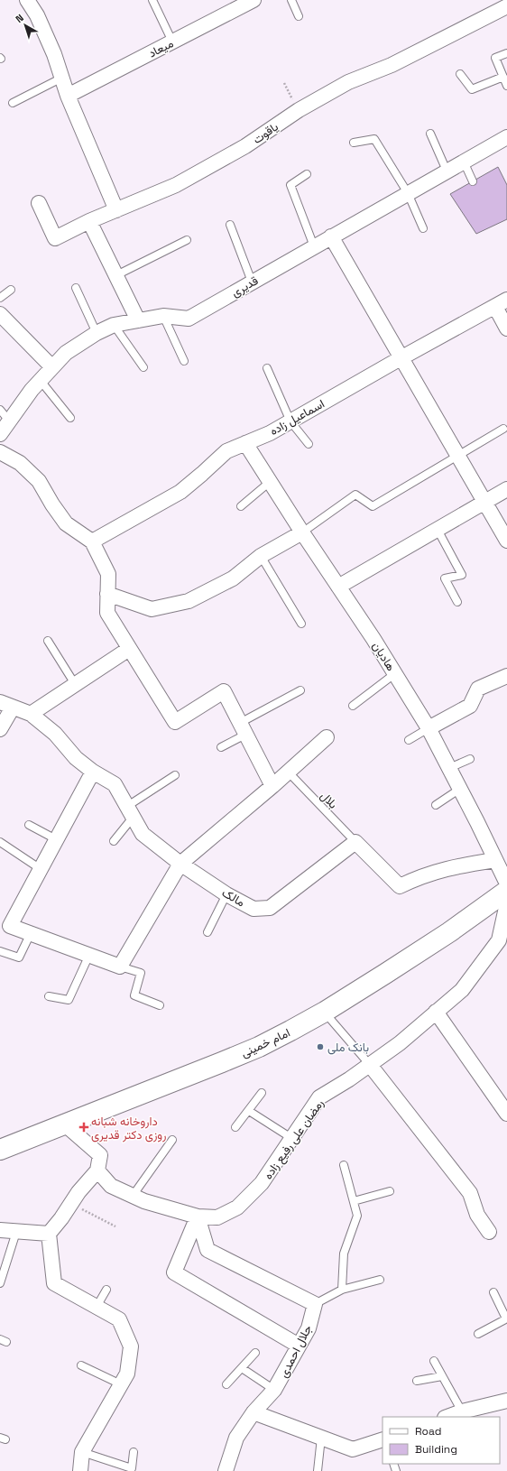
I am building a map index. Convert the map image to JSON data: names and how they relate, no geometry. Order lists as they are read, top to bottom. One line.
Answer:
{"streets":{"main road":["امام خمینی"],"street":["میعاد","یاقوت","قدیری","اسماعیل زاده","هادیان","مالک","رمضان علی رفیع زاده","جلال احمدی"],"lane":["بلال"]},"crossings":[["اسماعیل زاده","هادیان"],["هادیان","امام خمینی"],["بلال","مالک"]],"places":{"other":["بانک ملی"],"health":["داروخانه شبانه روزی دکتر قدیری"]},"legend":["Road","Building"],"north":"top left"}
